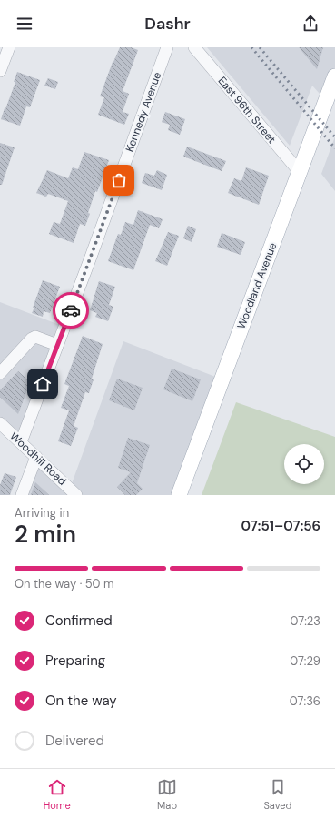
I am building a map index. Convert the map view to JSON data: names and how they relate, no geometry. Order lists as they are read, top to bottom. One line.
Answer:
{"streets":{"main road":["Woodland Avenue"],"street":["East 96th Street","Kennedy Avenue","Woodhill Road"]},"crossings":[["East 96th Street","Woodland Avenue"],["Kennedy Avenue","Woodhill Road"]],"page":{"header":"Dashr","heading":["2 min","Arriving in","07:51–07:56"],"bar":"On the way · 50 m","list":[["Confirmed","07:23"],["Preparing","07:29"],["On the way","07:36"],"Delivered"],"tabs":["Home","Map","Saved"]}}
